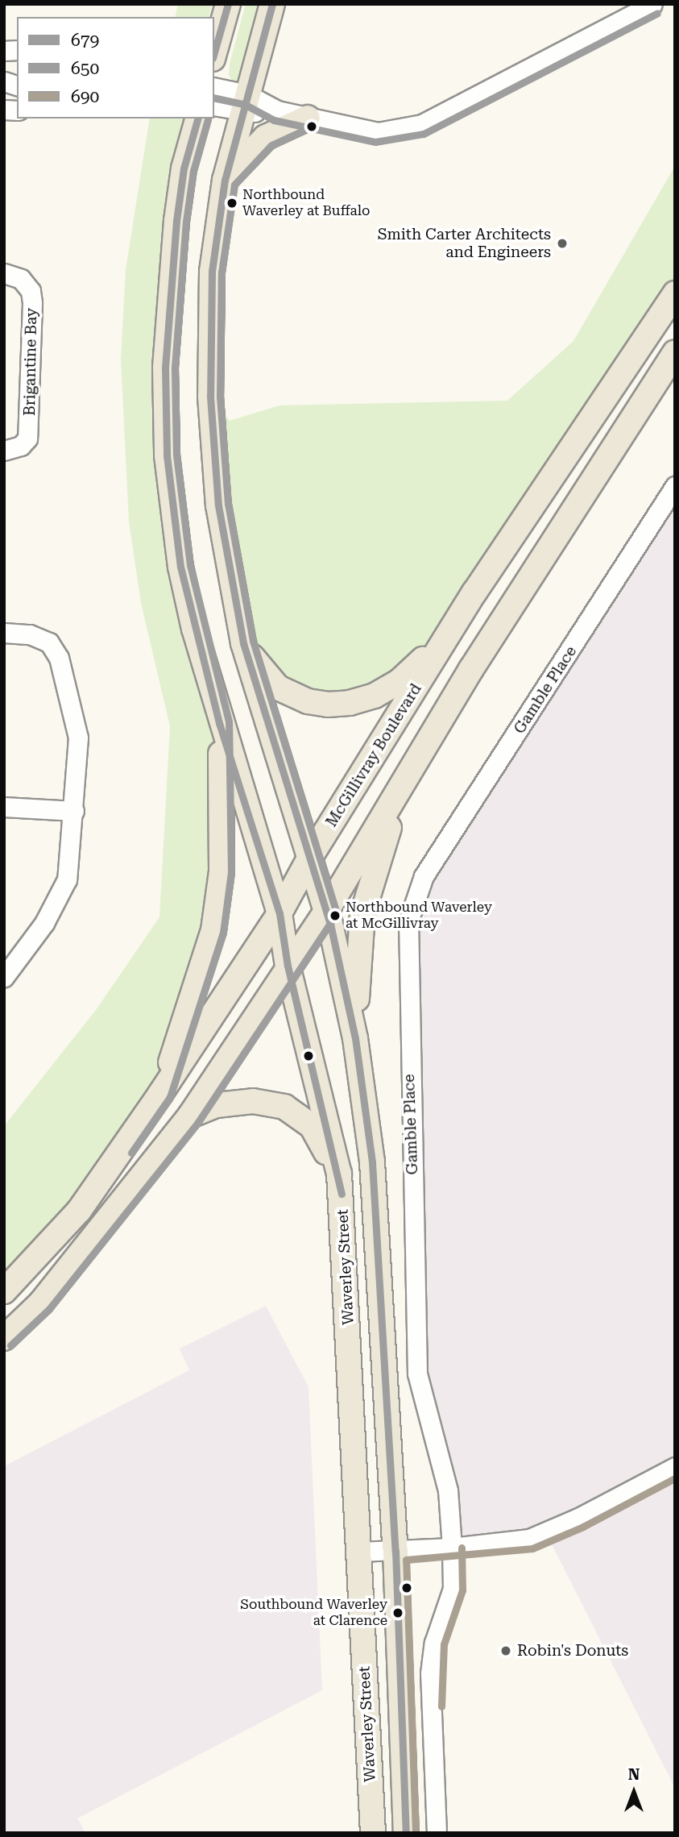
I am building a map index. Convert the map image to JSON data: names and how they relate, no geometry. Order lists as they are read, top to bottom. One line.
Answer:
{"streets":{"main road":["McGillivray Boulevard","Waverley Street"],"street":["Brigantine Bay","Gamble Place"]},"crossings":[["McGillivray Boulevard","Waverley Street"]],"places":["Northbound Waverley at Buffalo","Smith Carter Architects and Engineers","Northbound Waverley at McGillivray","Southbound Waverley at Clarence","Robin's Donuts"],"lines":["transit line 679","transit line 650","transit line 690"],"legend":["679","650","690"],"north":"top"}
